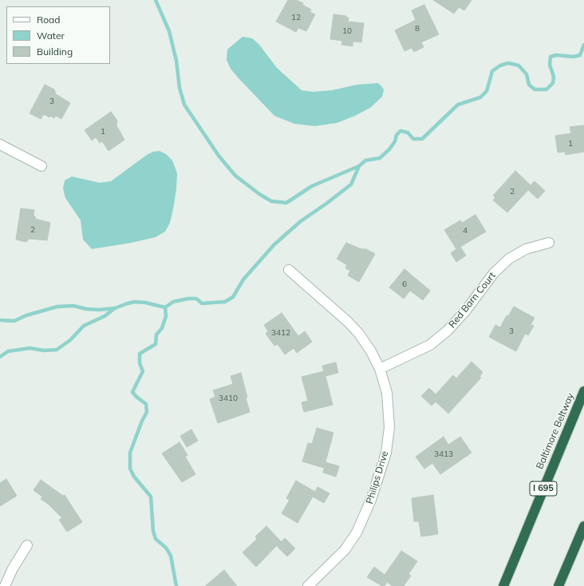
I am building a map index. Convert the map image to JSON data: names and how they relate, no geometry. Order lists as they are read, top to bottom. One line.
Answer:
{"streets":{"highway":["Baltimore Beltway","I 695"],"street":["Red Barn Court","Philips Drive"]},"crossings":[["Red Barn Court","Philips Drive"]],"house_numbers":["12","8","10","3","1","1","2","2","4","6","3","3412","3410","3413"],"legend":["Road","Water","Building"]}
